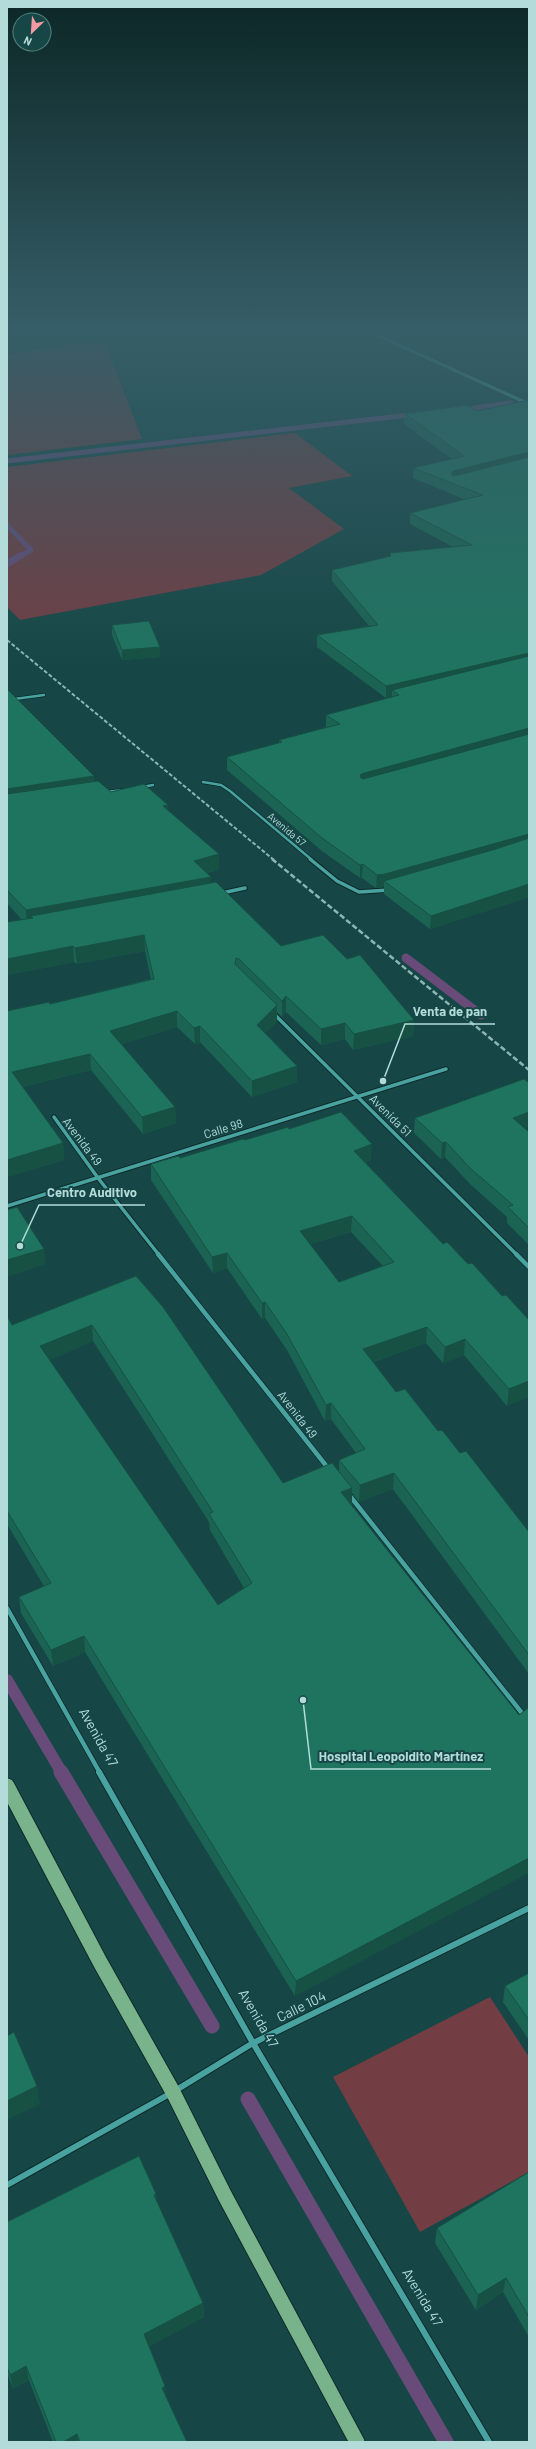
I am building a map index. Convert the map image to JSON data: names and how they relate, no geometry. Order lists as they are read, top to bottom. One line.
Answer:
{"streets":{"street":["Avenida 57","Avenida 51","Calle 98","Avenida 49","Avenida 47","Calle 104"]},"crossings":[["Avenida 51","Calle 98"],["Calle 98","Avenida 49"],["Avenida 47","Calle 104"]],"places":["Venta de pan","Centro Auditivo","Hospital Leopoldito Martínez"],"north":"bottom left"}
